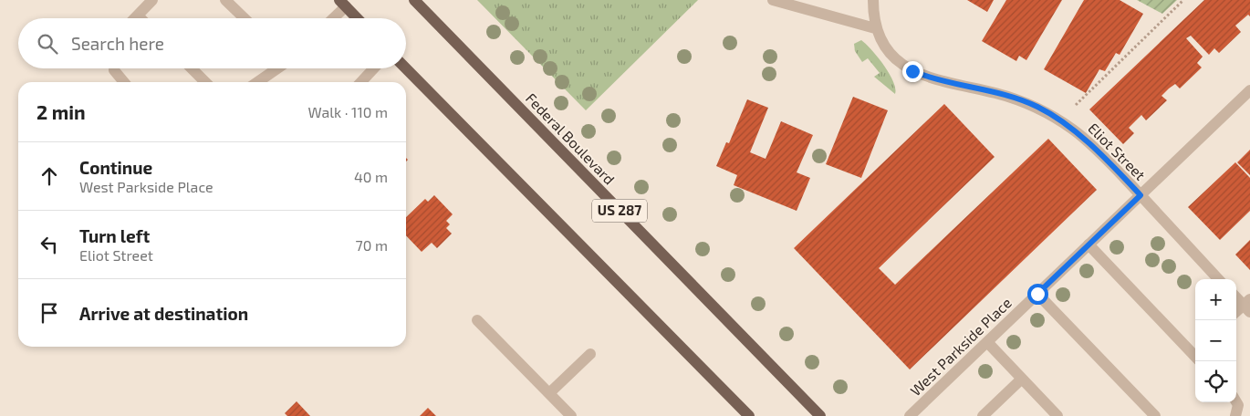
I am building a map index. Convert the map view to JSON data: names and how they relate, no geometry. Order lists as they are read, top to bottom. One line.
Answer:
{"streets":{"main road":["Federal Boulevard","US 287"],"street":["Eliot Street","West Parkside Place"]},"crossings":[["Eliot Street","West Parkside Place"]],"page":{"search":"Search here","heading":["2 min","Walk · 110 m"],"list":[["Continue","West Parkside Place","40 m"],["Turn left","Eliot Street","70 m"],"Arrive at destination"],"map_buttons":["+","−"]}}
